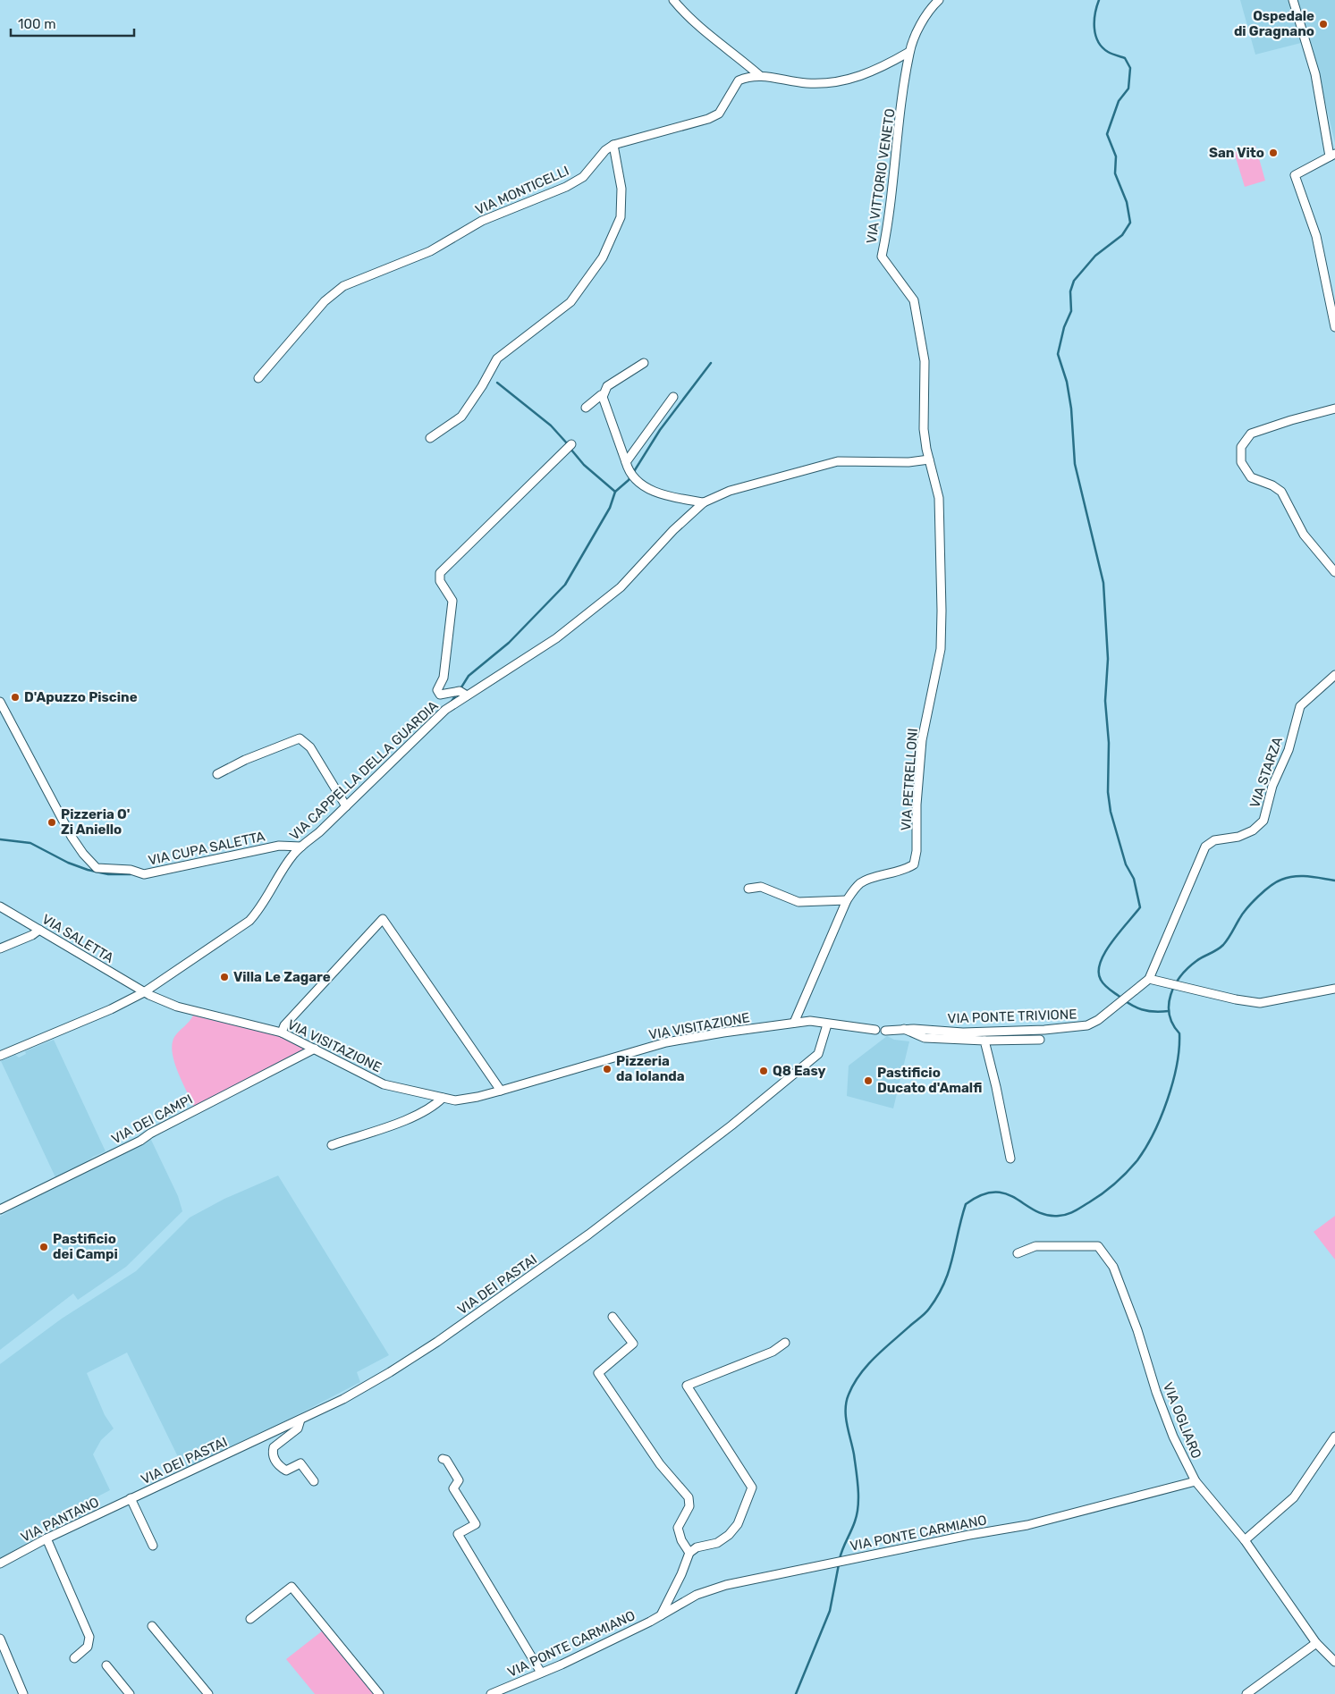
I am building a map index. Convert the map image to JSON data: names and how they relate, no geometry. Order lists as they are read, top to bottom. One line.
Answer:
{"streets":{"street":["VIA VITTORIO VENETO","VIA MONTICELLI","VIA CAPPELLA DELLA GUARDIA","VIA STARZA","VIA PETRELLONI","VIA CUPA SALETTA","VIA SALETTA","VIA PONTE TRIVIONE","VIA VISITAZIONE","VIA DEI CAMPI","VIA DEI PASTAI","VIA OGLIARO","VIA PANTANO","VIA PONTE CARMIANO"]},"crossings":[["VIA VITTORIO VENETO","VIA MONTICELLI"],["VIA VITTORIO VENETO","VIA CAPPELLA DELLA GUARDIA"],["VIA VITTORIO VENETO","VIA PETRELLONI"],["VIA CAPPELLA DELLA GUARDIA","VIA PETRELLONI"],["VIA CAPPELLA DELLA GUARDIA","VIA CUPA SALETTA"],["VIA CAPPELLA DELLA GUARDIA","VIA SALETTA"],["VIA CAPPELLA DELLA GUARDIA","VIA VISITAZIONE"],["VIA STARZA","VIA PONTE TRIVIONE"],["VIA PETRELLONI","VIA VISITAZIONE"],["VIA SALETTA","VIA VISITAZIONE"],["VIA VISITAZIONE","VIA DEI CAMPI"],["VIA VISITAZIONE","VIA DEI PASTAI"],["VIA DEI PASTAI","VIA PANTANO"],["VIA OGLIARO","VIA PONTE CARMIANO"]],"places":["Ospedale di Gragnano","San Vito","D'Apuzzo Piscine","Pizzeria O' Zi Aniello","Villa Le Zagare","Pizzeria da Iolanda","Q8 Easy","Pastificio Ducato d'Amalfi","Pastificio dei Campi"],"scale_bar":"100 m"}
